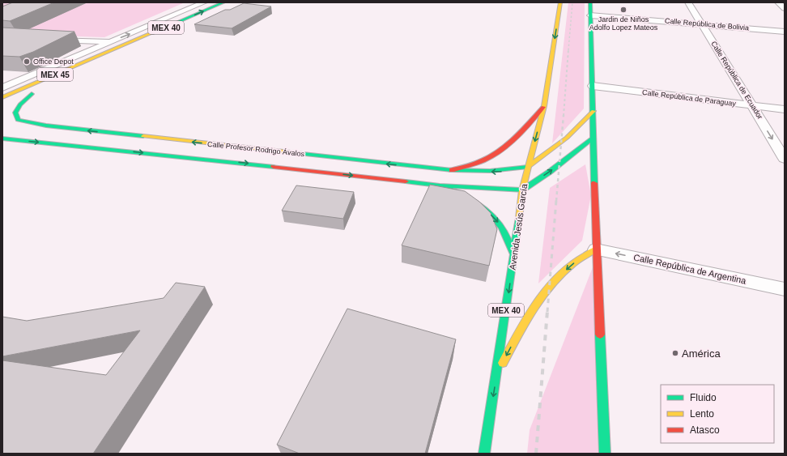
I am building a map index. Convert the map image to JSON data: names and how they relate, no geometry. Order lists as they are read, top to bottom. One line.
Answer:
{"streets":{"main road":["MEX 40","MEX 45","Calle Profesor Rodrigo Ávalos","Avenida Jesús García"],"street":["Calle República de Bolivia","Calle República de Ecuador","Calle República de Paraguay","Calle República de Argentina"]},"crossings":[["Calle República de Bolivia","Calle República de Ecuador"],["MEX 40","MEX 45"],["MEX 40","Calle Profesor Rodrigo Ávalos"],["Calle República de Ecuador","Calle República de Paraguay"],["Calle Profesor Rodrigo Ávalos","Avenida Jesús García"]],"one_way":["Calle República de Argentina"],"places":["Jardin de Niños Adolfo Lopez Mateos","Office Depot","América"],"legend":["Fluido","Lento","Atasco"]}
